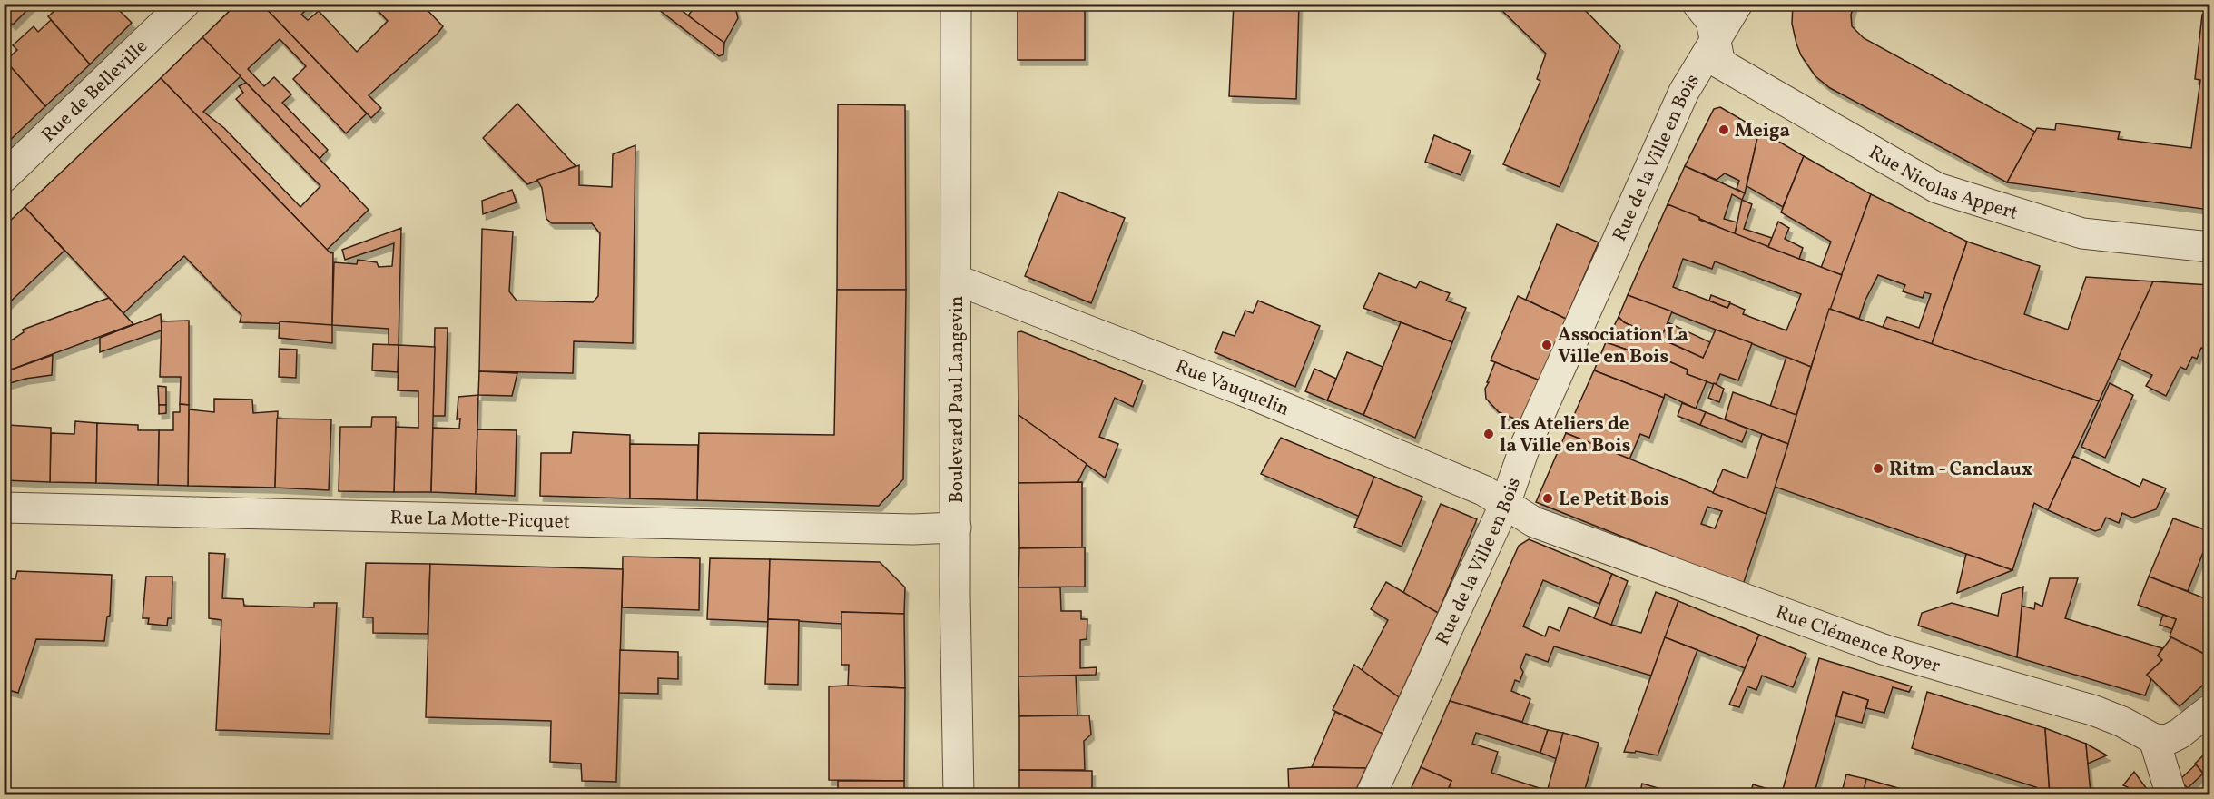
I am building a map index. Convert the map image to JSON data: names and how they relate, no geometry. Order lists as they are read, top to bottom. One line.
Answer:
{"streets":{"street":["Rue de Belleville","Rue de la Ville en Bois","Rue Nicolas Appert","Rue Vauquelin","Boulevard Paul Langevin","Rue La Motte-Picquet","Rue Clémence Royer"]},"crossings":[["Rue de la Ville en Bois","Rue Nicolas Appert"],["Rue de la Ville en Bois","Rue Vauquelin"],["Rue de la Ville en Bois","Rue Clémence Royer"],["Rue Vauquelin","Boulevard Paul Langevin"],["Rue Vauquelin","Rue Clémence Royer"],["Boulevard Paul Langevin","Rue La Motte-Picquet"]],"places":["Meiga","Association La Ville en Bois","Les Ateliers de la Ville en Bois","Ritm - Canclaux","Le Petit Bois"]}
